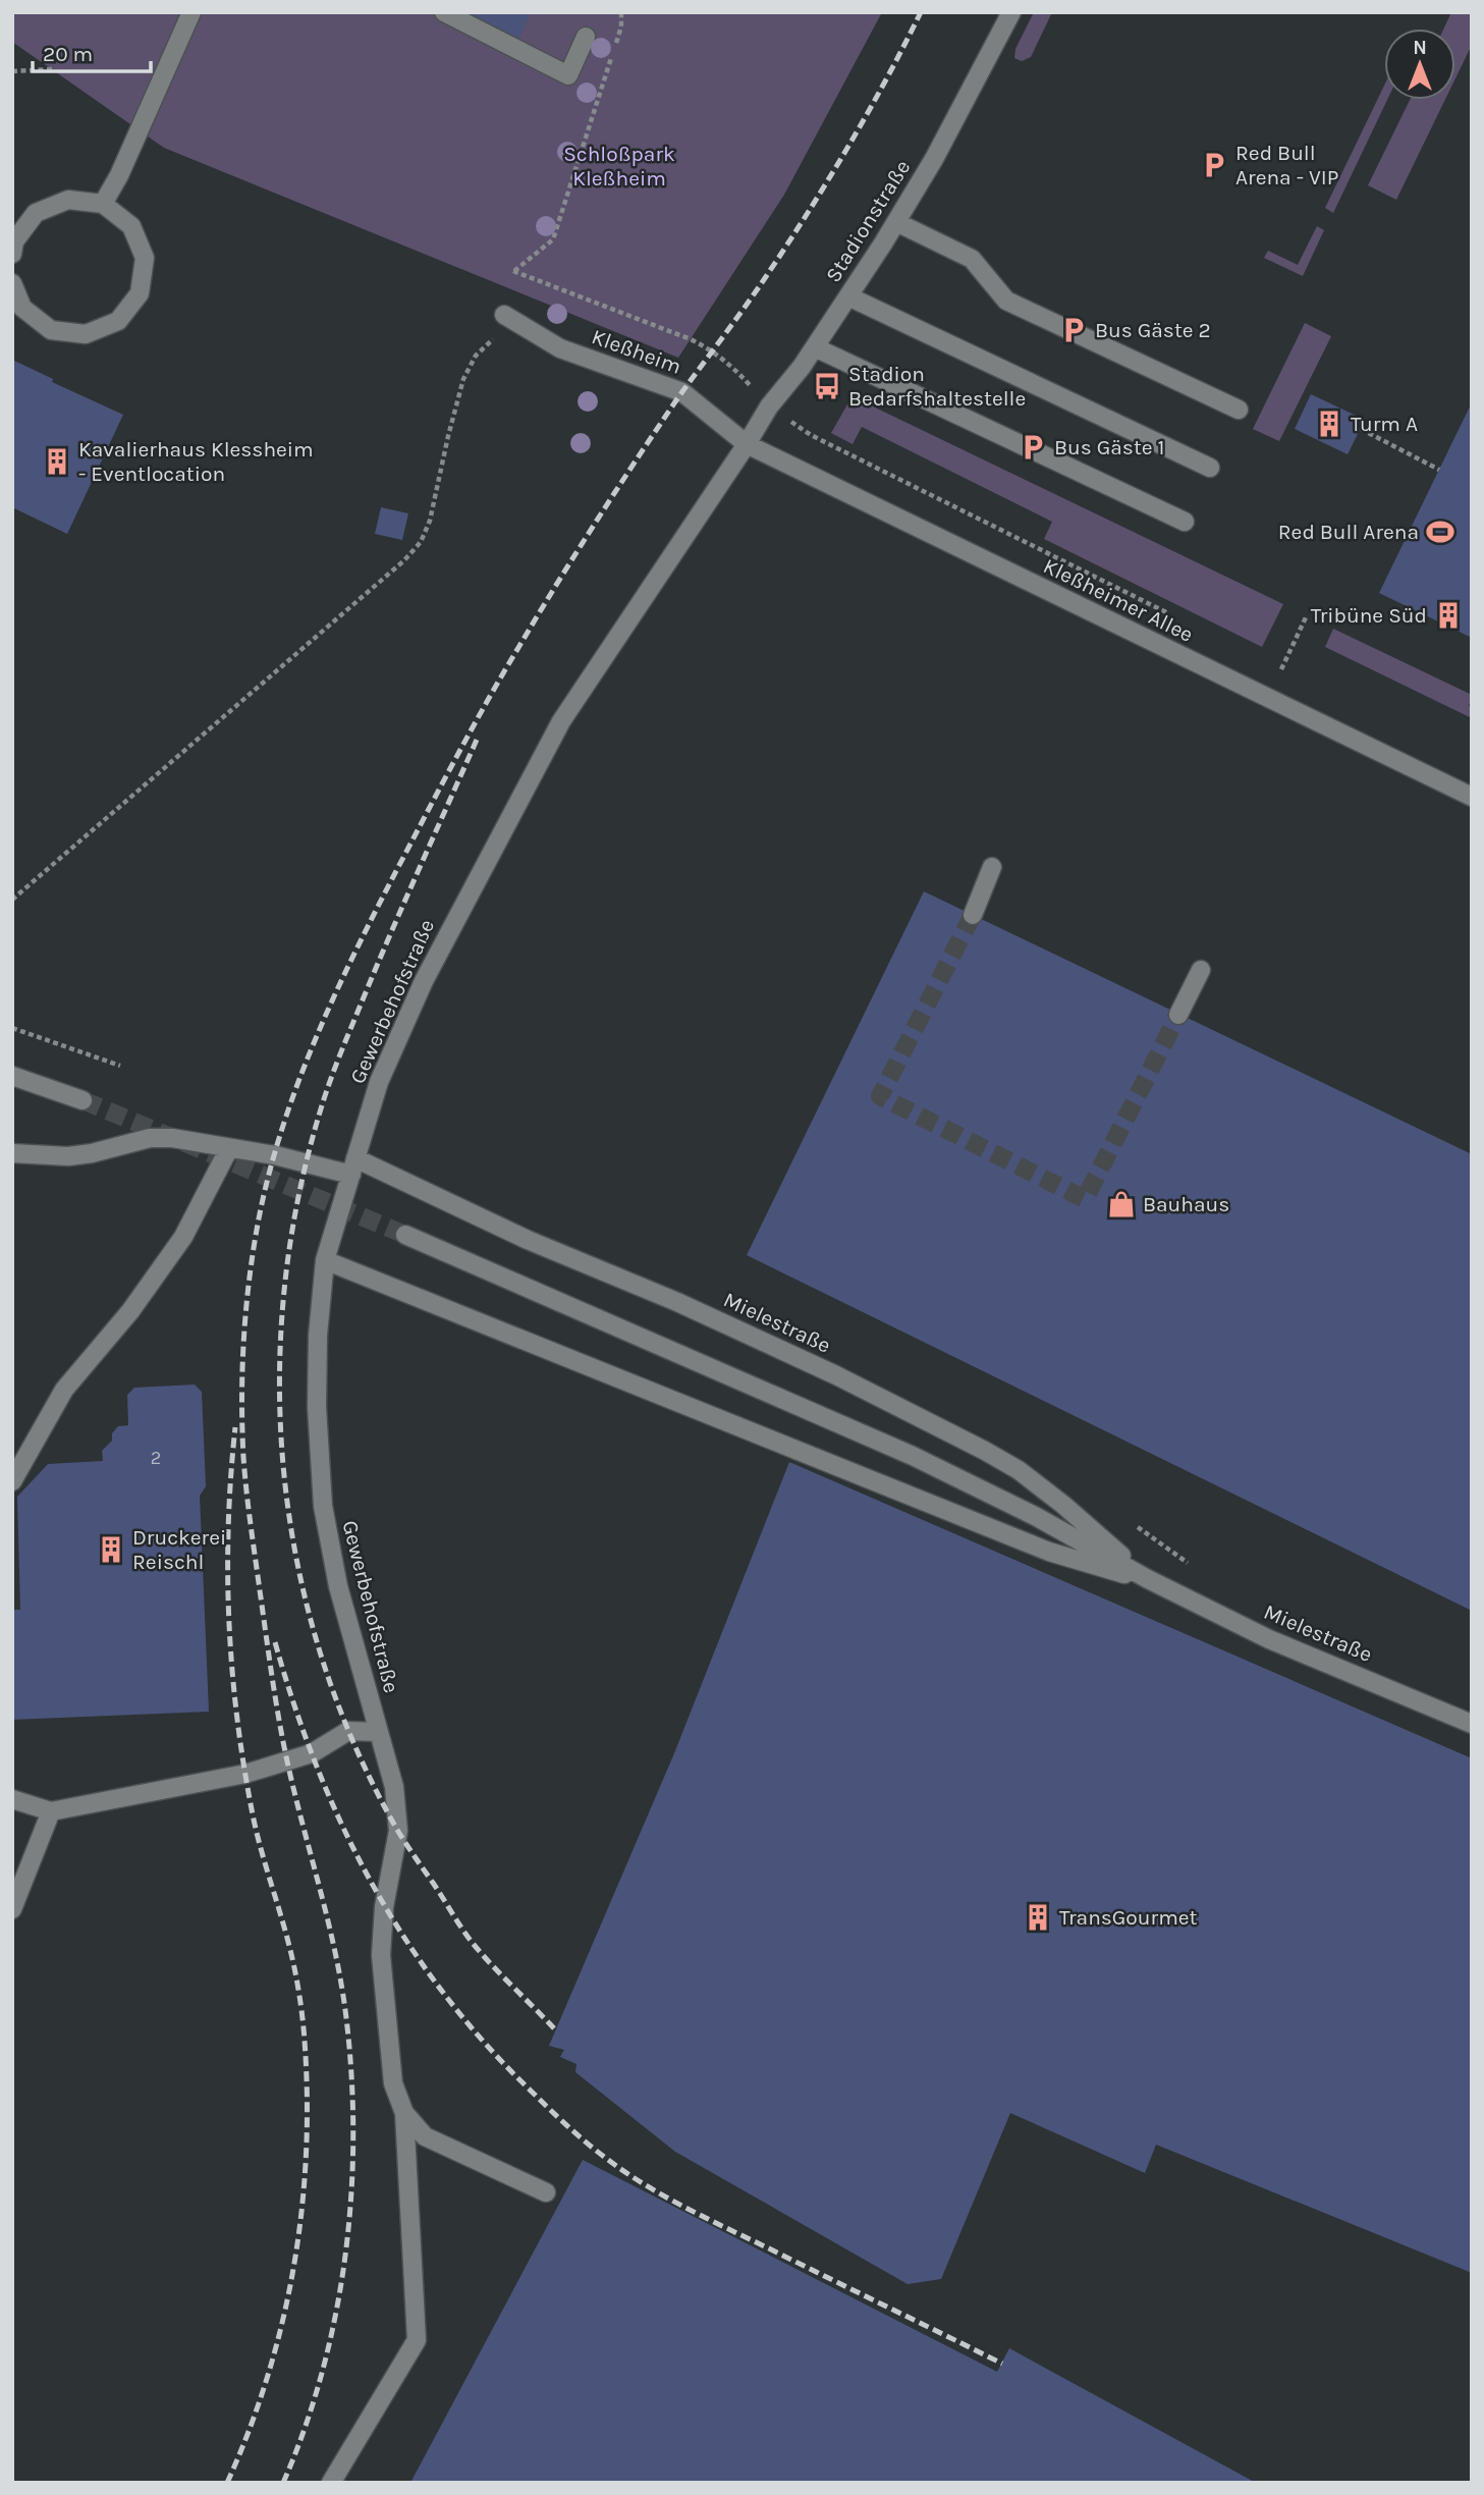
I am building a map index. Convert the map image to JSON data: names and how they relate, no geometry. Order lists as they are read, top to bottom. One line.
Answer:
{"streets":{"street":["Stadionstraße","Kleßheim","Kleßheimer Allee","Gewerbehofstraße","Mielestraße"]},"crossings":[["Stadionstraße","Kleßheim"],["Stadionstraße","Kleßheimer Allee"],["Stadionstraße","Gewerbehofstraße"],["Kleßheim","Kleßheimer Allee"],["Kleßheim","Gewerbehofstraße"],["Kleßheimer Allee","Gewerbehofstraße"],["Gewerbehofstraße","Mielestraße"]],"parks":["Schloßpark Kleßheim"],"places":{"parking":["Red Bull Arena - VIP","Bus Gäste 2","Bus Gäste 1"],"bus stop":["Stadion Bedarfshaltestelle"],"building":["Turm A","Kavalierhaus Klessheim - Eventlocation","Tribüne Süd","Druckerei Reischl","TransGourmet"],"sports":["Red Bull Arena"],"shop":["Bauhaus"]},"house_numbers":["2"],"scale_bar":"20 m","north":"top"}
